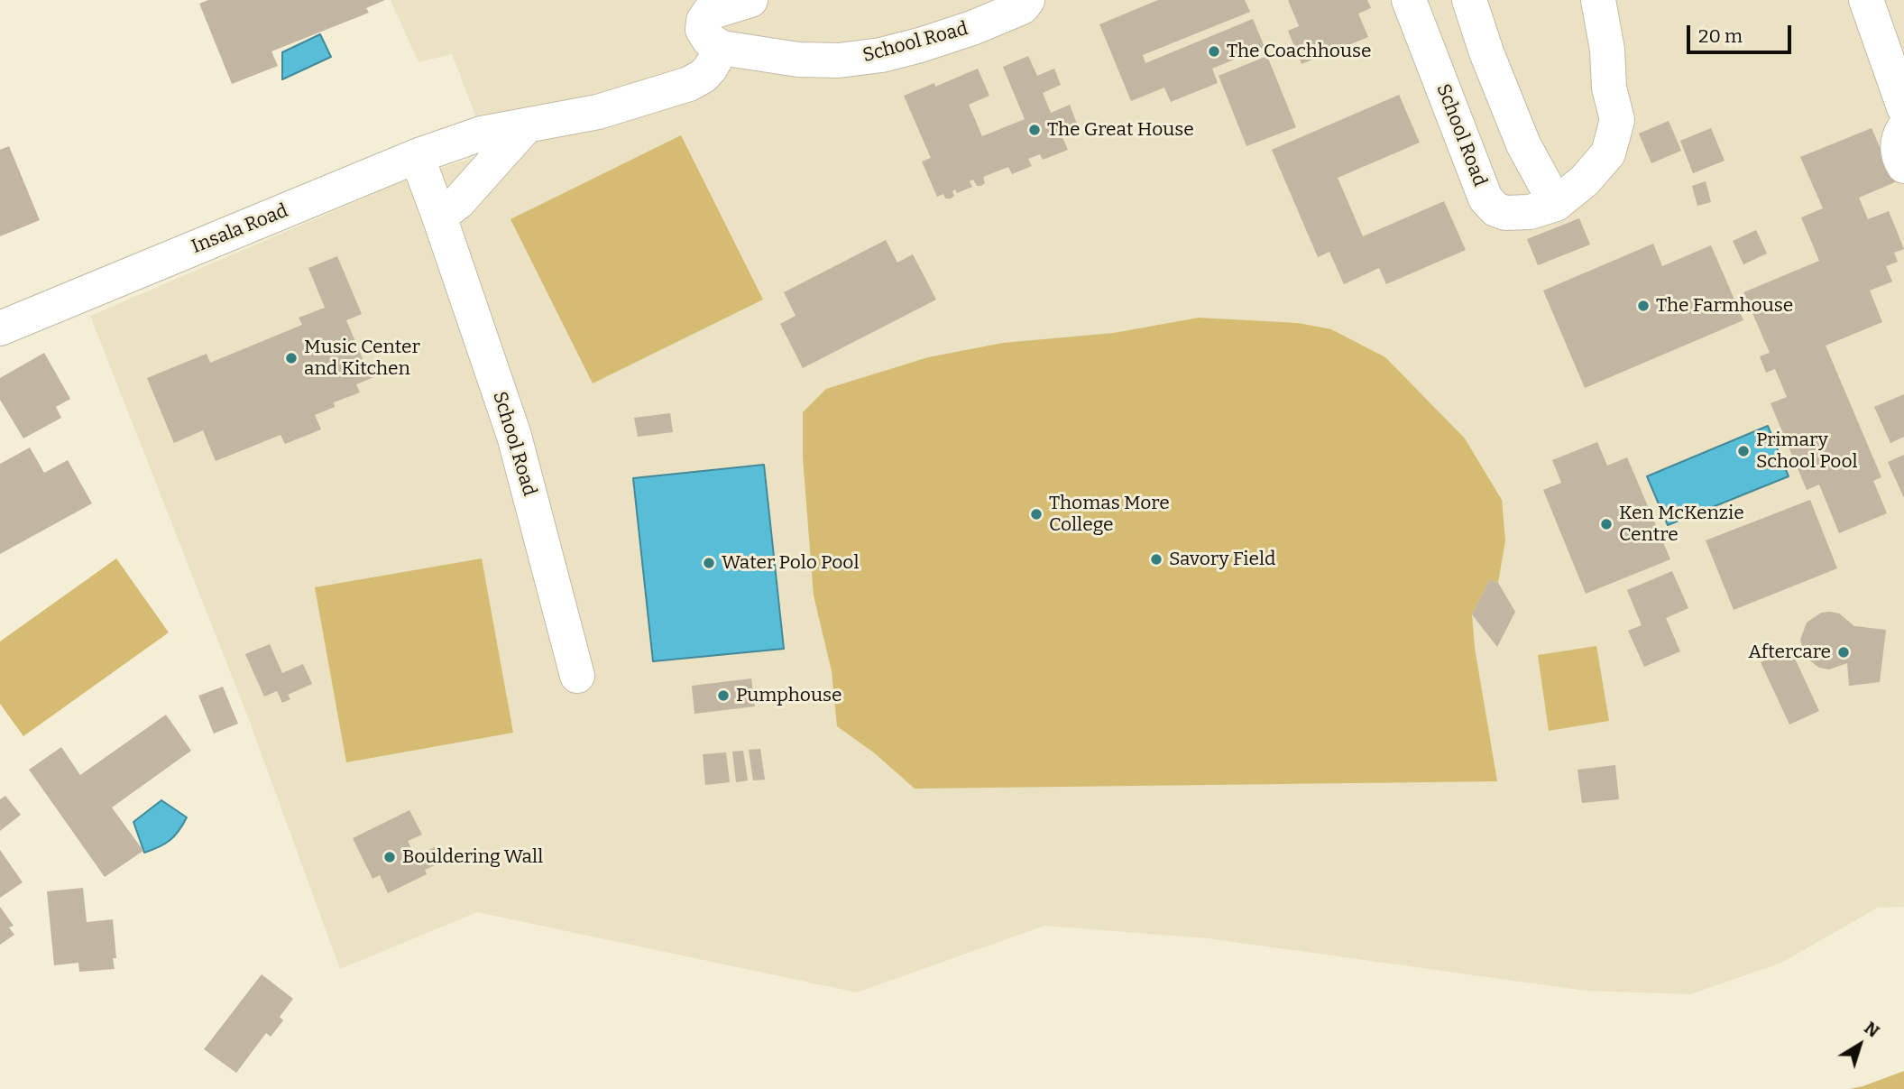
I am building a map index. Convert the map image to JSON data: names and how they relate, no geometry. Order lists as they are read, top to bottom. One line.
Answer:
{"streets":{"street":["School Road","Insala Road"]},"crossings":[["School Road","Insala Road"]],"places":["The Coachhouse","The Great House","The Farmhouse","Music Center and Kitchen","Primary School Pool","Thomas More College","Ken McKenzie Centre","Savory Field","Water Polo Pool","Aftercare","Pumphouse","Bouldering Wall"],"scale_bar":"20 m","north":"top right"}
